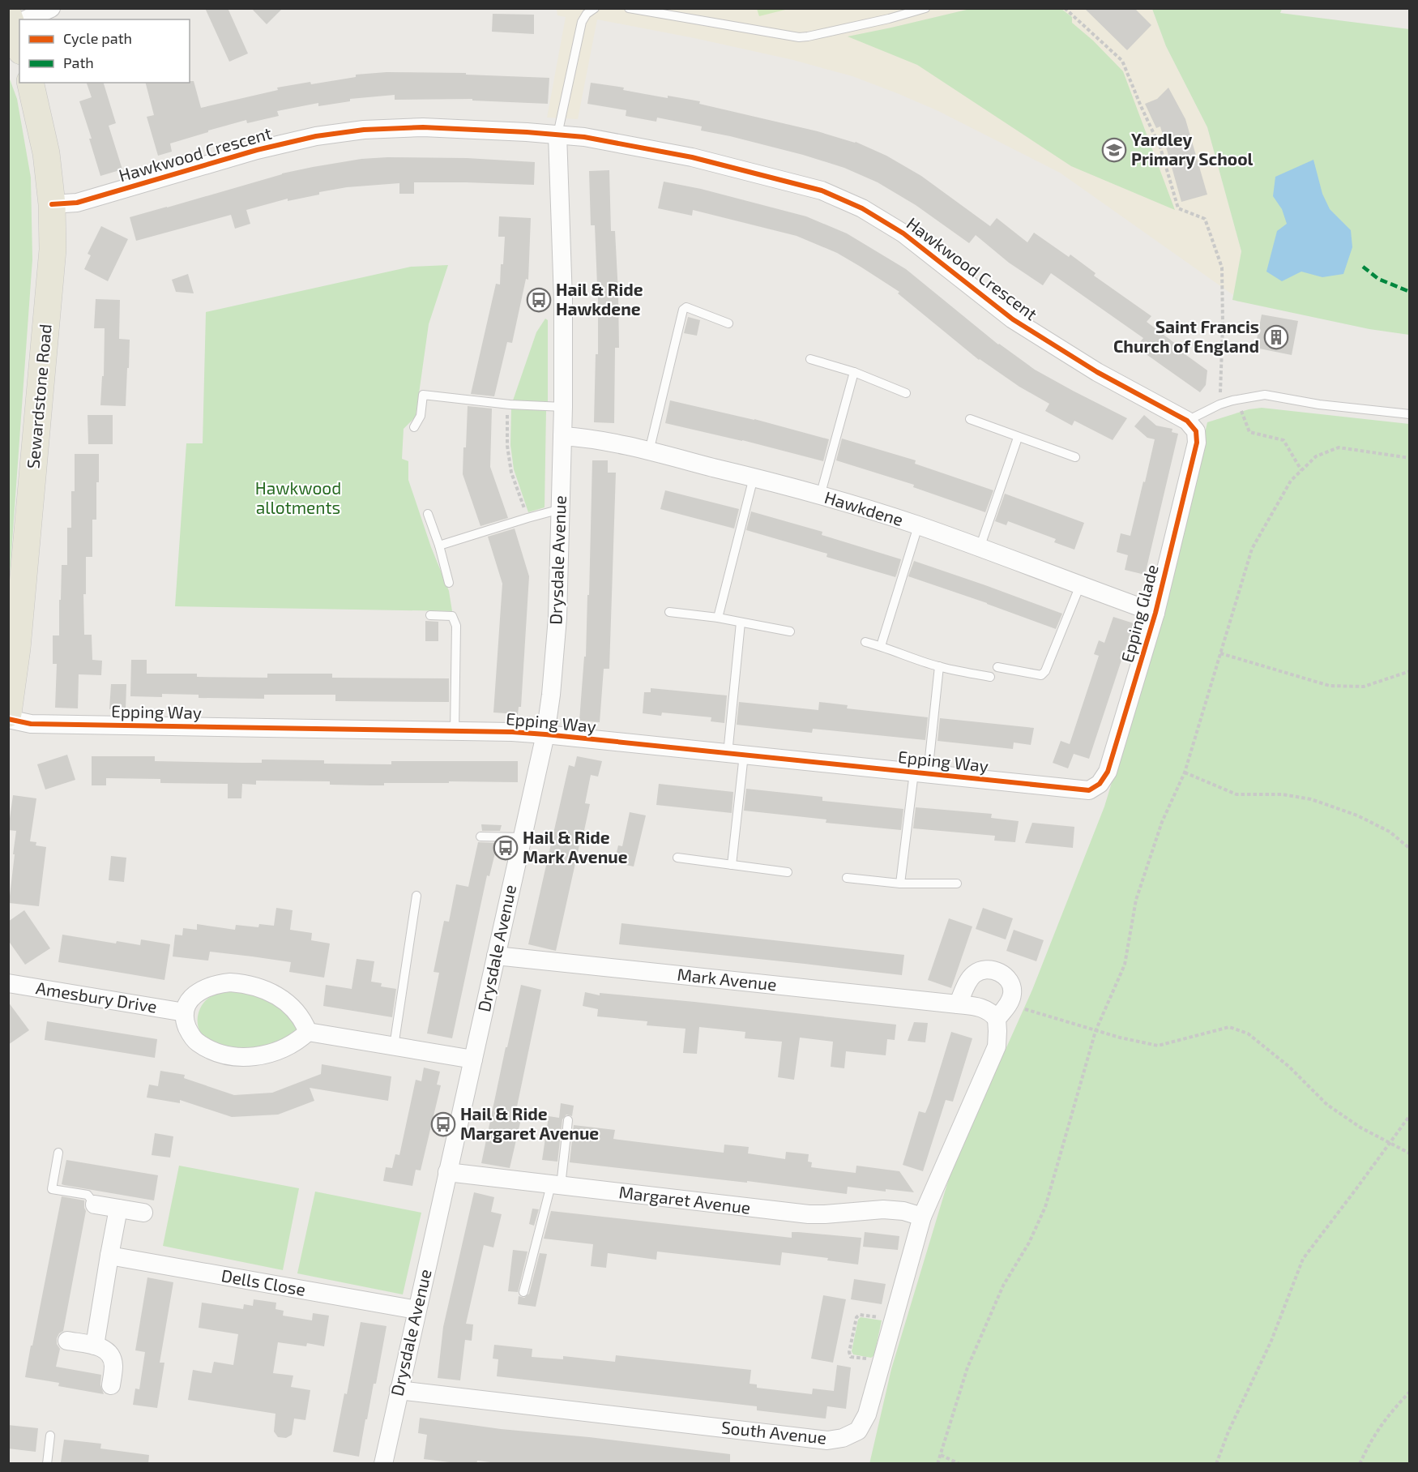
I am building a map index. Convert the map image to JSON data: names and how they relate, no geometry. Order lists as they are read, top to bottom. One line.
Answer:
{"streets":{"main road":["Sewardstone Road"],"street":["Hawkwood Crescent","Hawkdene","Drysdale Avenue","Epping Glade","Epping Way","Mark Avenue","Amesbury Drive","Margaret Avenue","Dells Close","South Avenue"]},"crossings":[["Hawkwood Crescent","Sewardstone Road"],["Hawkwood Crescent","Drysdale Avenue"],["Hawkwood Crescent","Epping Glade"],["Hawkdene","Drysdale Avenue"],["Hawkdene","Epping Glade"],["Drysdale Avenue","Epping Way"],["Drysdale Avenue","Mark Avenue"],["Drysdale Avenue","Margaret Avenue"],["Drysdale Avenue","Dells Close"],["Drysdale Avenue","South Avenue"],["Epping Glade","Epping Way"],["Mark Avenue","South Avenue"],["Margaret Avenue","South Avenue"]],"parks":["Hawkwood allotments"],"places":{"school or university":["Yardley Primary School"],"bus stop":["Hail & Ride Hawkdene","Hail & Ride Mark Avenue","Hail & Ride Margaret Avenue"],"building":["Saint Francis Church of England"]},"legend":["Cycle path","Path"]}
